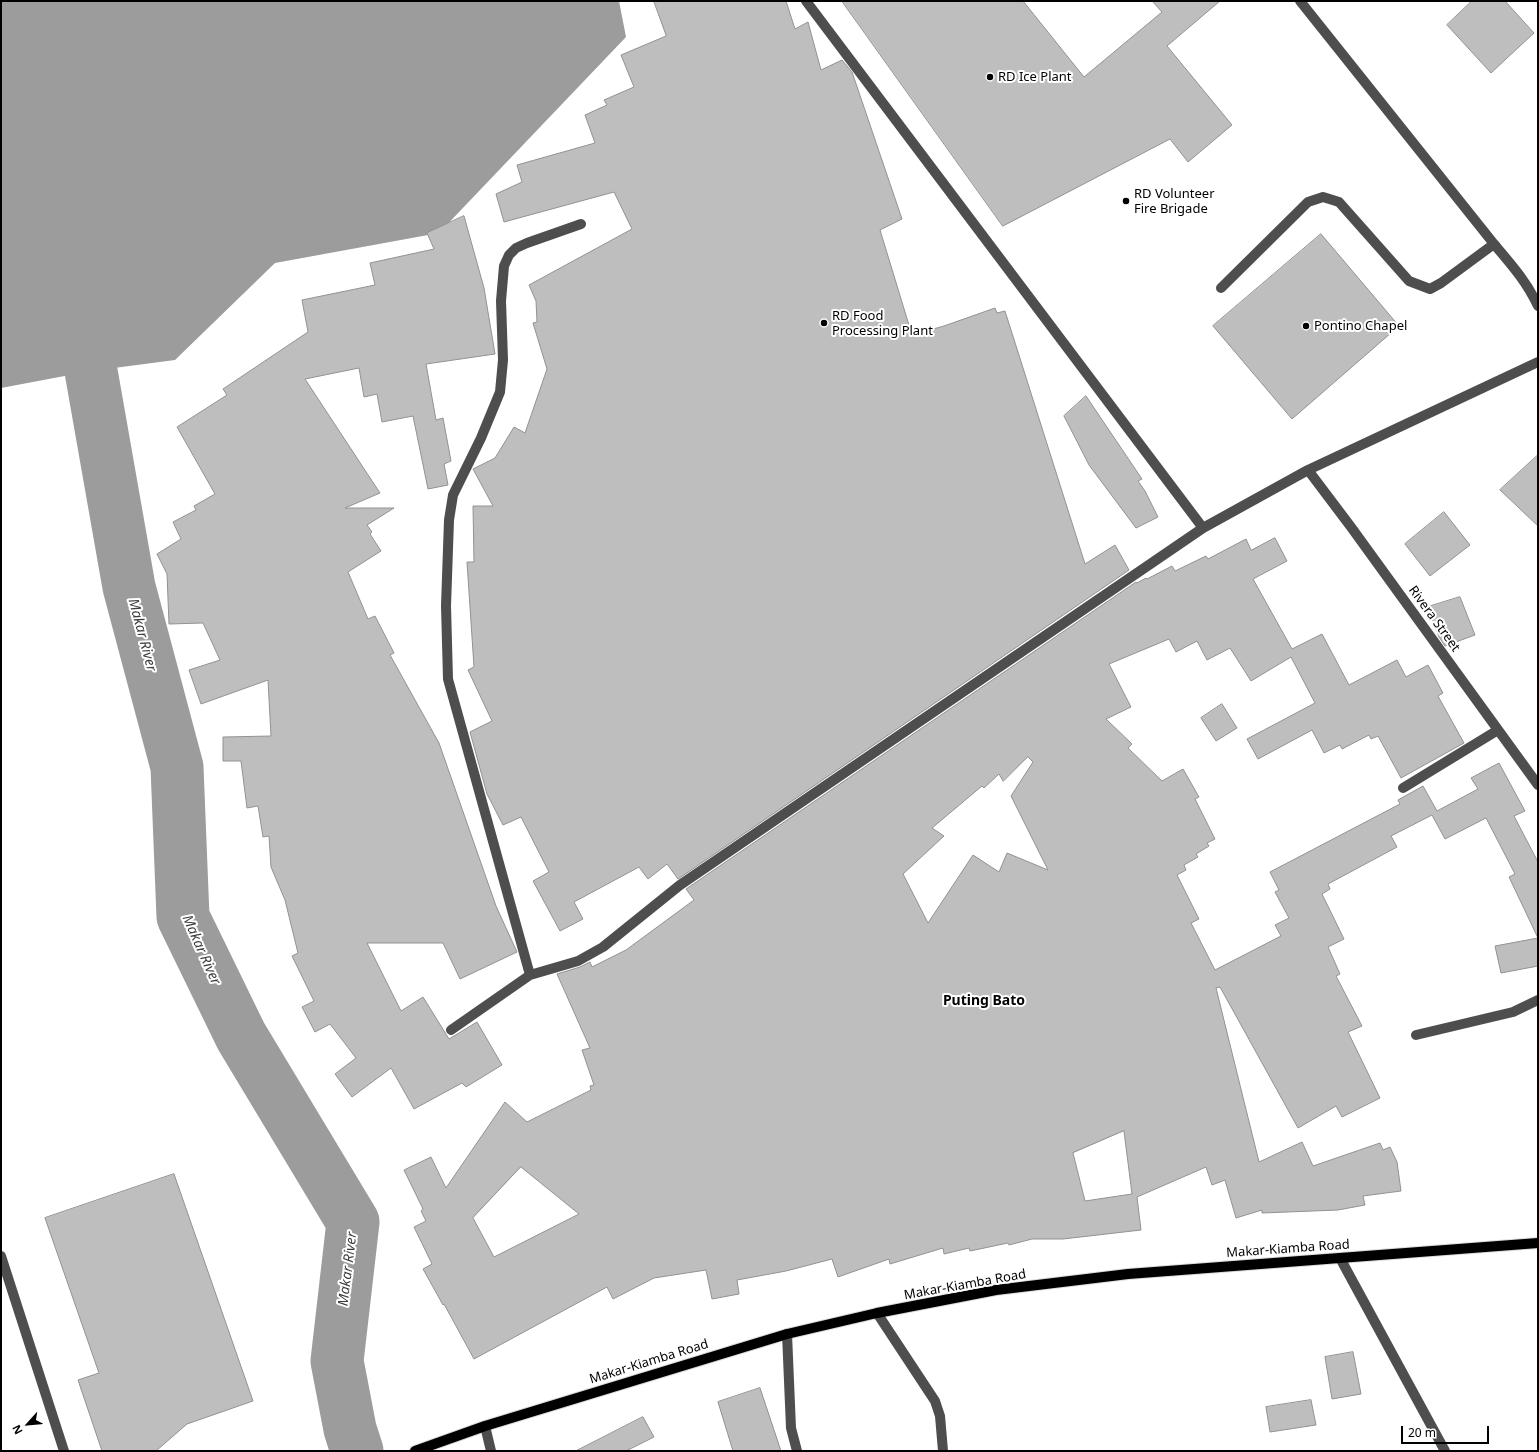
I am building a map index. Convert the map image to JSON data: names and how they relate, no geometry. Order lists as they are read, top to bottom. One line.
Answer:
{"streets":{"main road":["Makar-Kiamba Road"],"street":["Rivera Street"]},"districts":["Puting Bato"],"water":["Makar River"],"places":["RD Ice Plant","RD Volunteer Fire Brigade","RD Food Processing Plant","Pontino Chapel"],"scale_bar":"20 m","north":"bottom left"}
